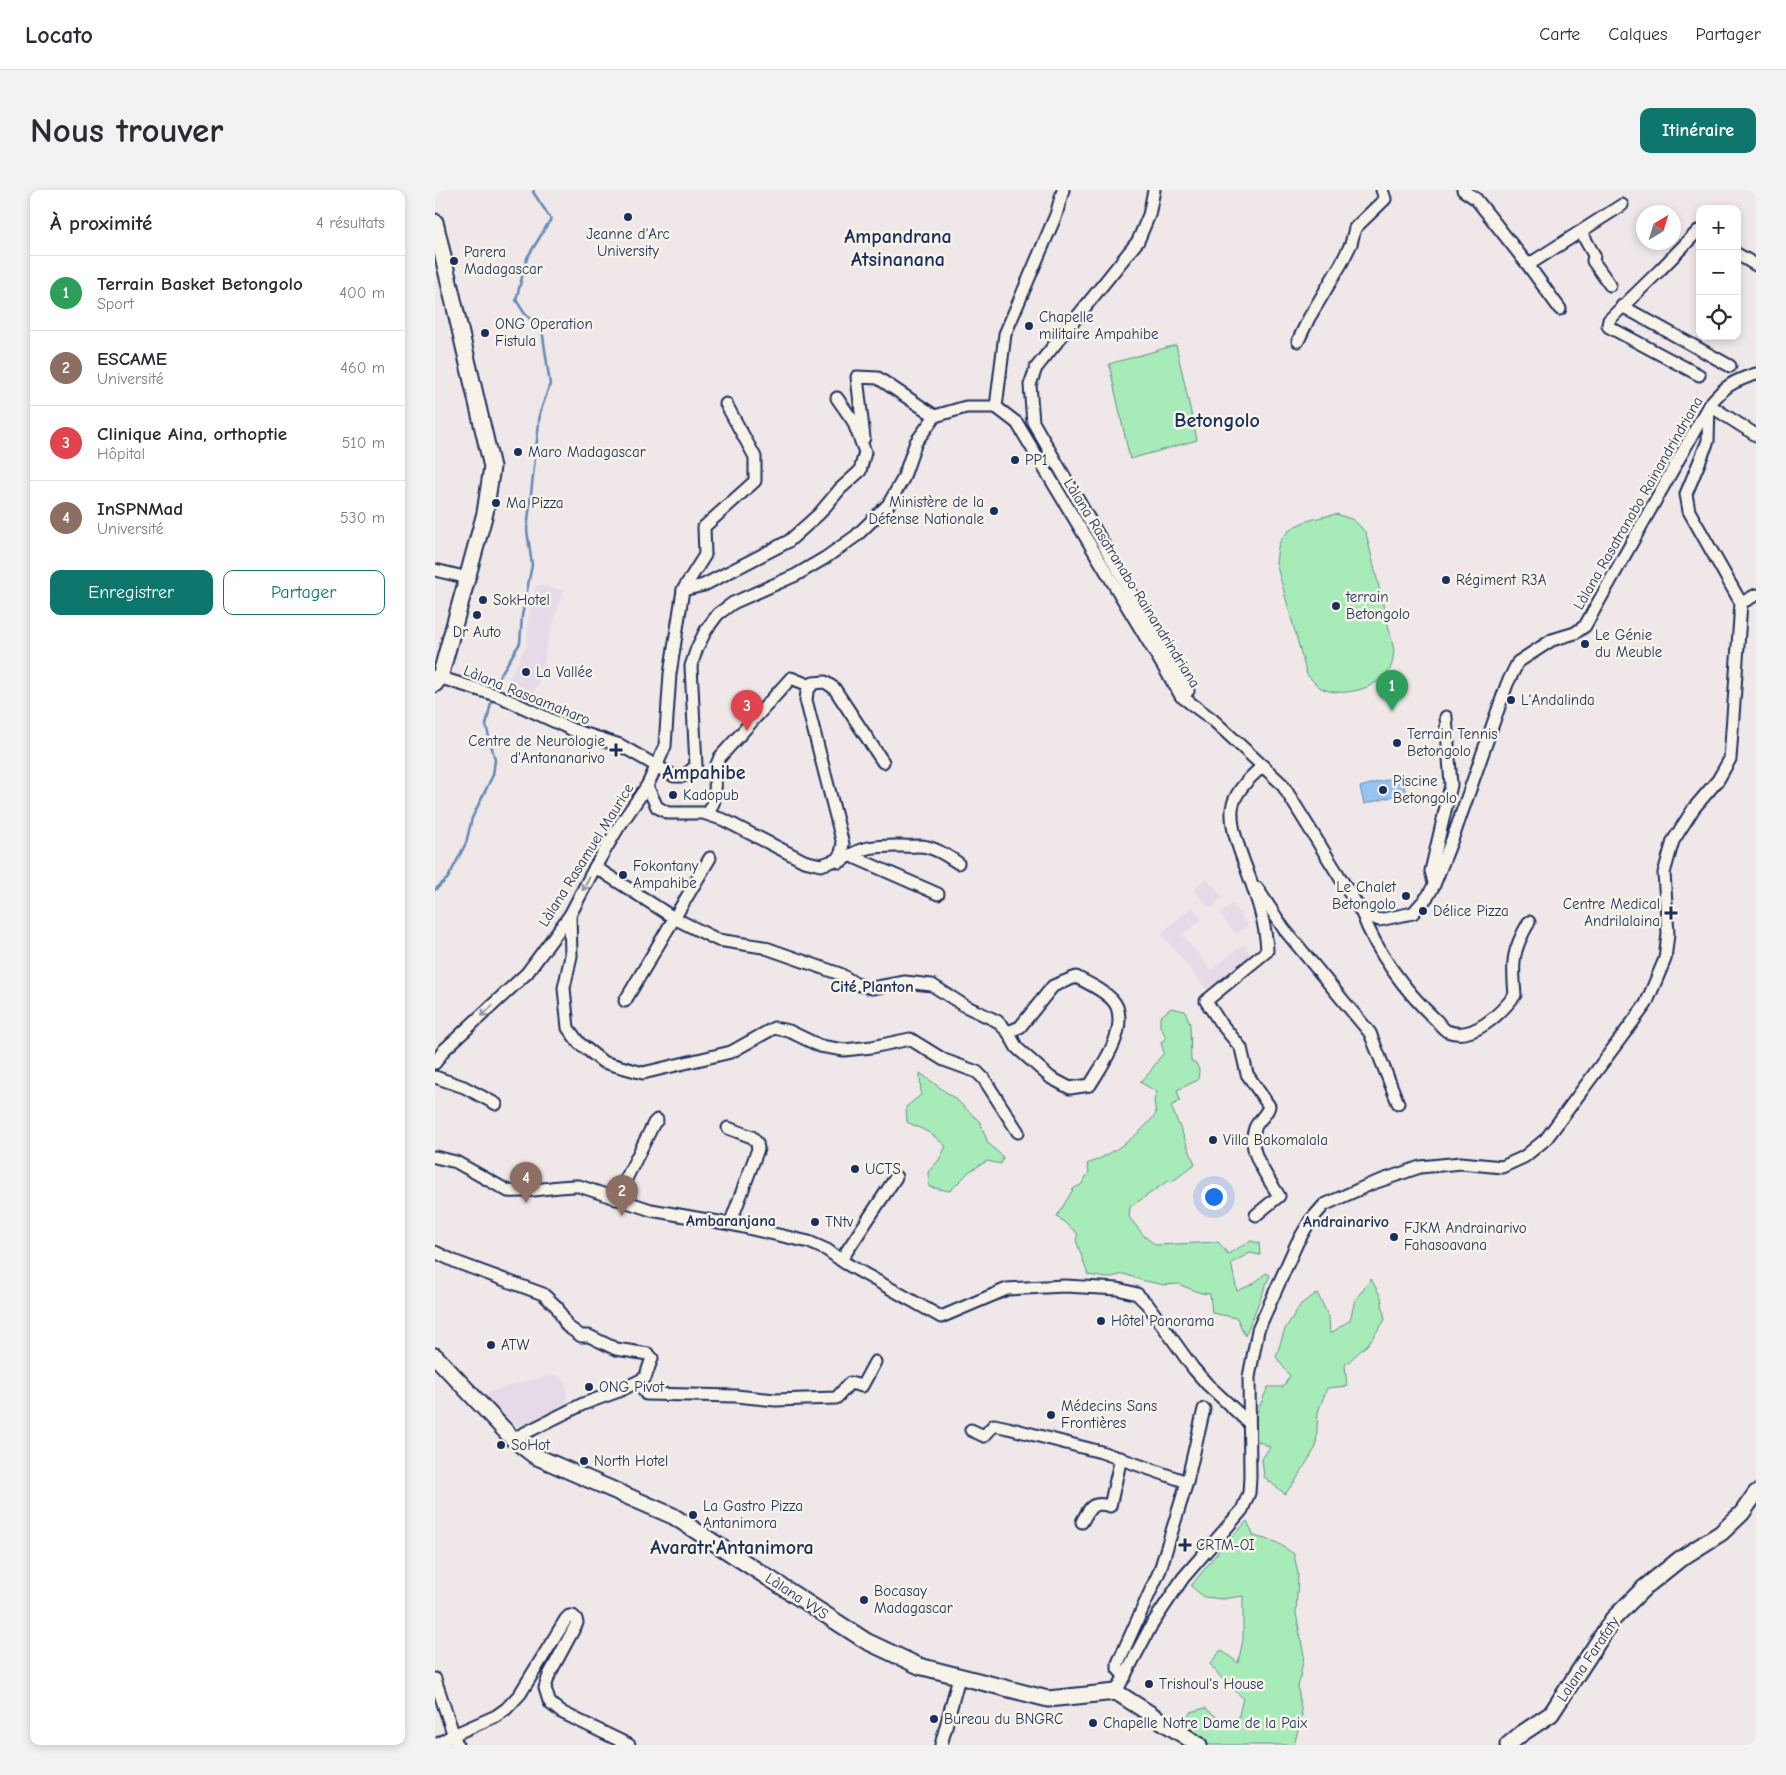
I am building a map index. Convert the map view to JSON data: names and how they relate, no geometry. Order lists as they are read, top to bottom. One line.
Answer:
{"streets":{"main road":["Làlana VVS","Lalana Farafaty"],"street":["Làlana Rasatranabo Rainandrindriana","Làlana Rasoamaharo","Làlana Rasamuel Maurice"]},"crossings":[["Làlana Rasoamaharo","Làlana Rasamuel Maurice"]],"districts":["Ampandrana Atsinanana","Betongolo","Ampahibe","Cité Planton","Ambaranjana","Andrainarivo","Avaratr'Antanimora"],"places":{"other":["Jeanne d'Arc University","Parera Madagascar","Chapelle militaire Ampahibe","ONG Operation Fistula","Maro Madagascar","PP1","Ma Pizza","Ministère de la Défense Nationale","Régiment R3A","SokHotel","terrain Betongolo","Dr Auto","Le Génie du Meuble","La Vallée","L'Andalinda","Terrain Tennis Betongolo","Piscine Betongolo","Kadopub","Fokontany Ampahibe","Le Chalet Betongolo","Délice Pizza","Villa Bakomalala","UCTS","TNtv","FJKM Andrainarivo Fahasoavana","Hôtel Panorama","ATW","ONG Pivot","Médecins Sans Frontières","SoHot","North Hotel","La Gastro Pizza Antanimora","Bocasay Madagascar","Trishoul's House","Bureau du BNGRC","Chapelle Notre Dame de la Paix"],"health":["Centre de Neurologie d'Antananarivo","Centre Medical Andrilalaina","CRTM-OI"]},"north":"top right","page":{"header":"Locato","nav":["Carte","Calques","Partager"],"buttons":["Itinéraire",["Enregistrer","Partager"]],"title":"Nous trouver","heading":["À proximité","4 résultats"],"map_buttons":["+","−"],"list":[{"mark":"1","name":"Terrain Basket Betongolo","note":"Sport","value":"400 m"},{"mark":"2","name":"ESCAME","note":"Université","value":"460 m"},{"mark":"3","name":"Clinique Aina, orthoptie","note":"Hôpital","value":"510 m"},{"mark":"4","name":"InSPNMad","note":"Université","value":"530 m"}],"pins":["1","3","4","2"]}}
